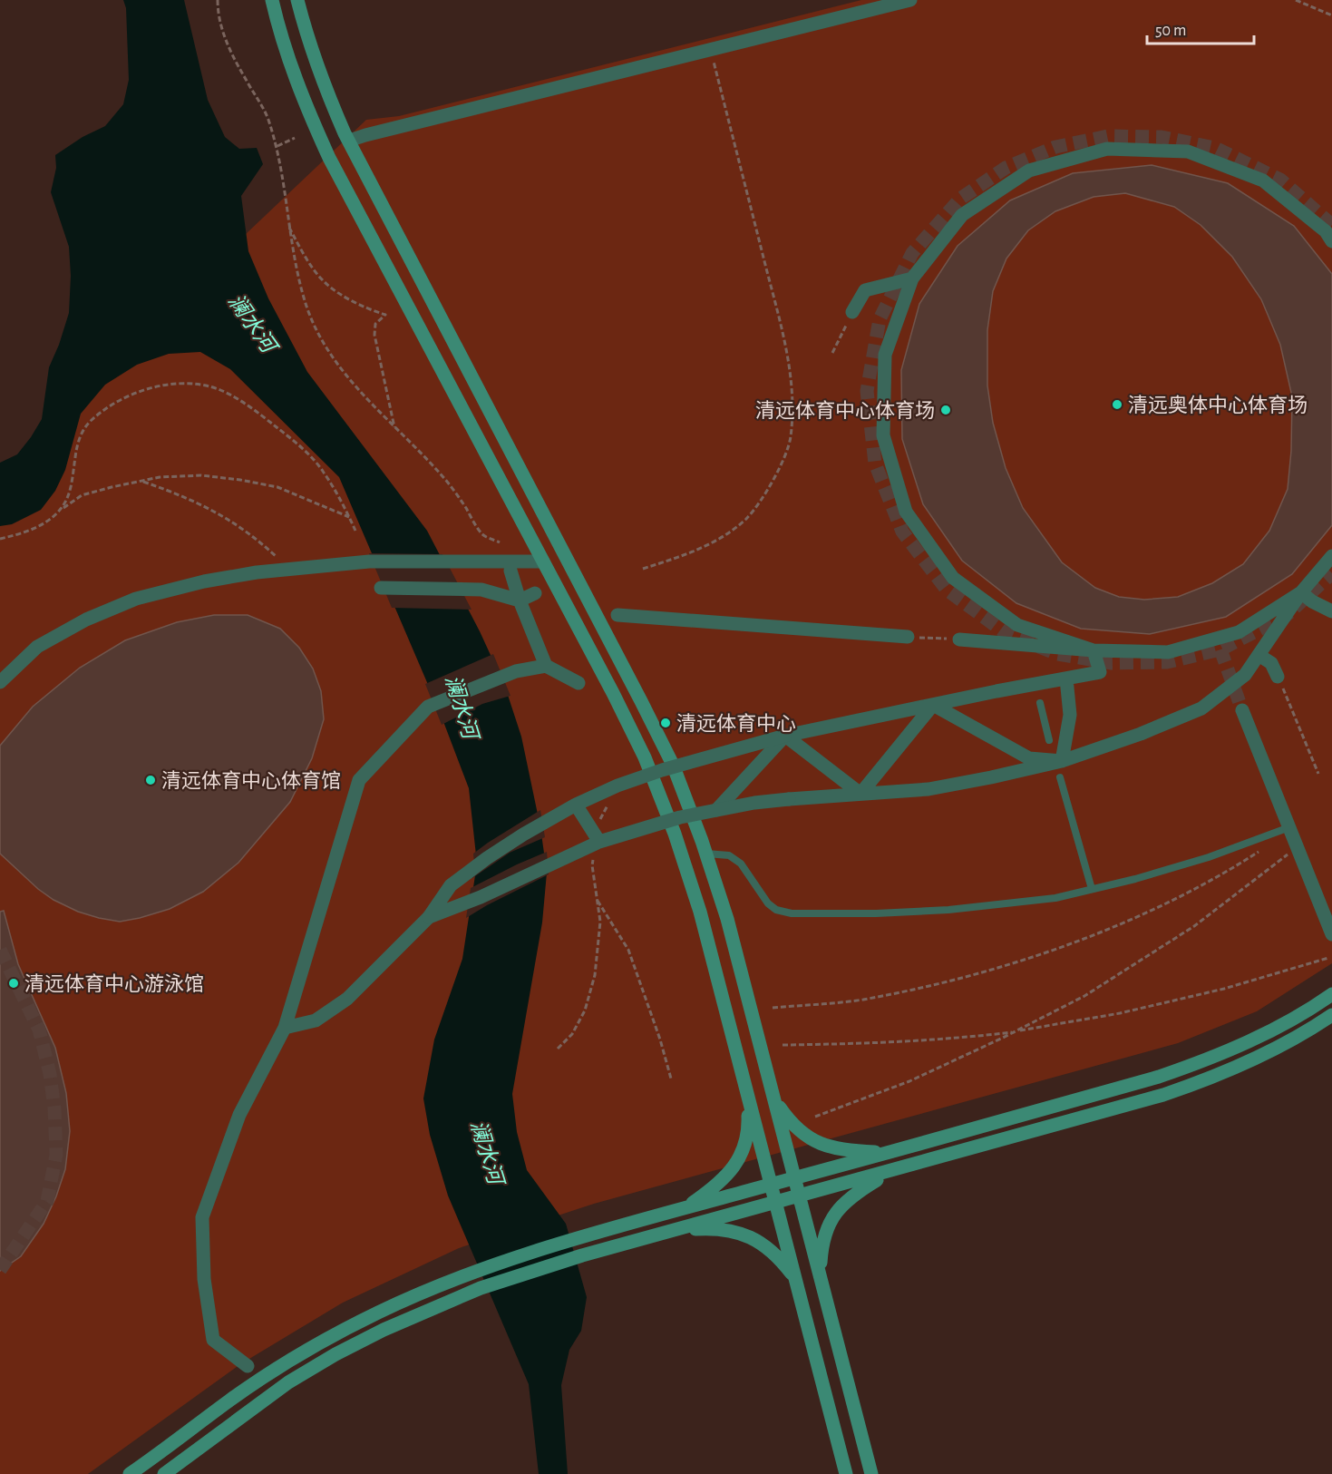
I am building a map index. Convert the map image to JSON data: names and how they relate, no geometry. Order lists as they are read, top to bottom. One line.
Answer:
{"water":["澜水河"],"places":["清远奥体中心体育场","清远体育中心体育场","清远体育中心","清远体育中心体育馆","清远体育中心游泳馆"],"scale_bar":"50 m"}
